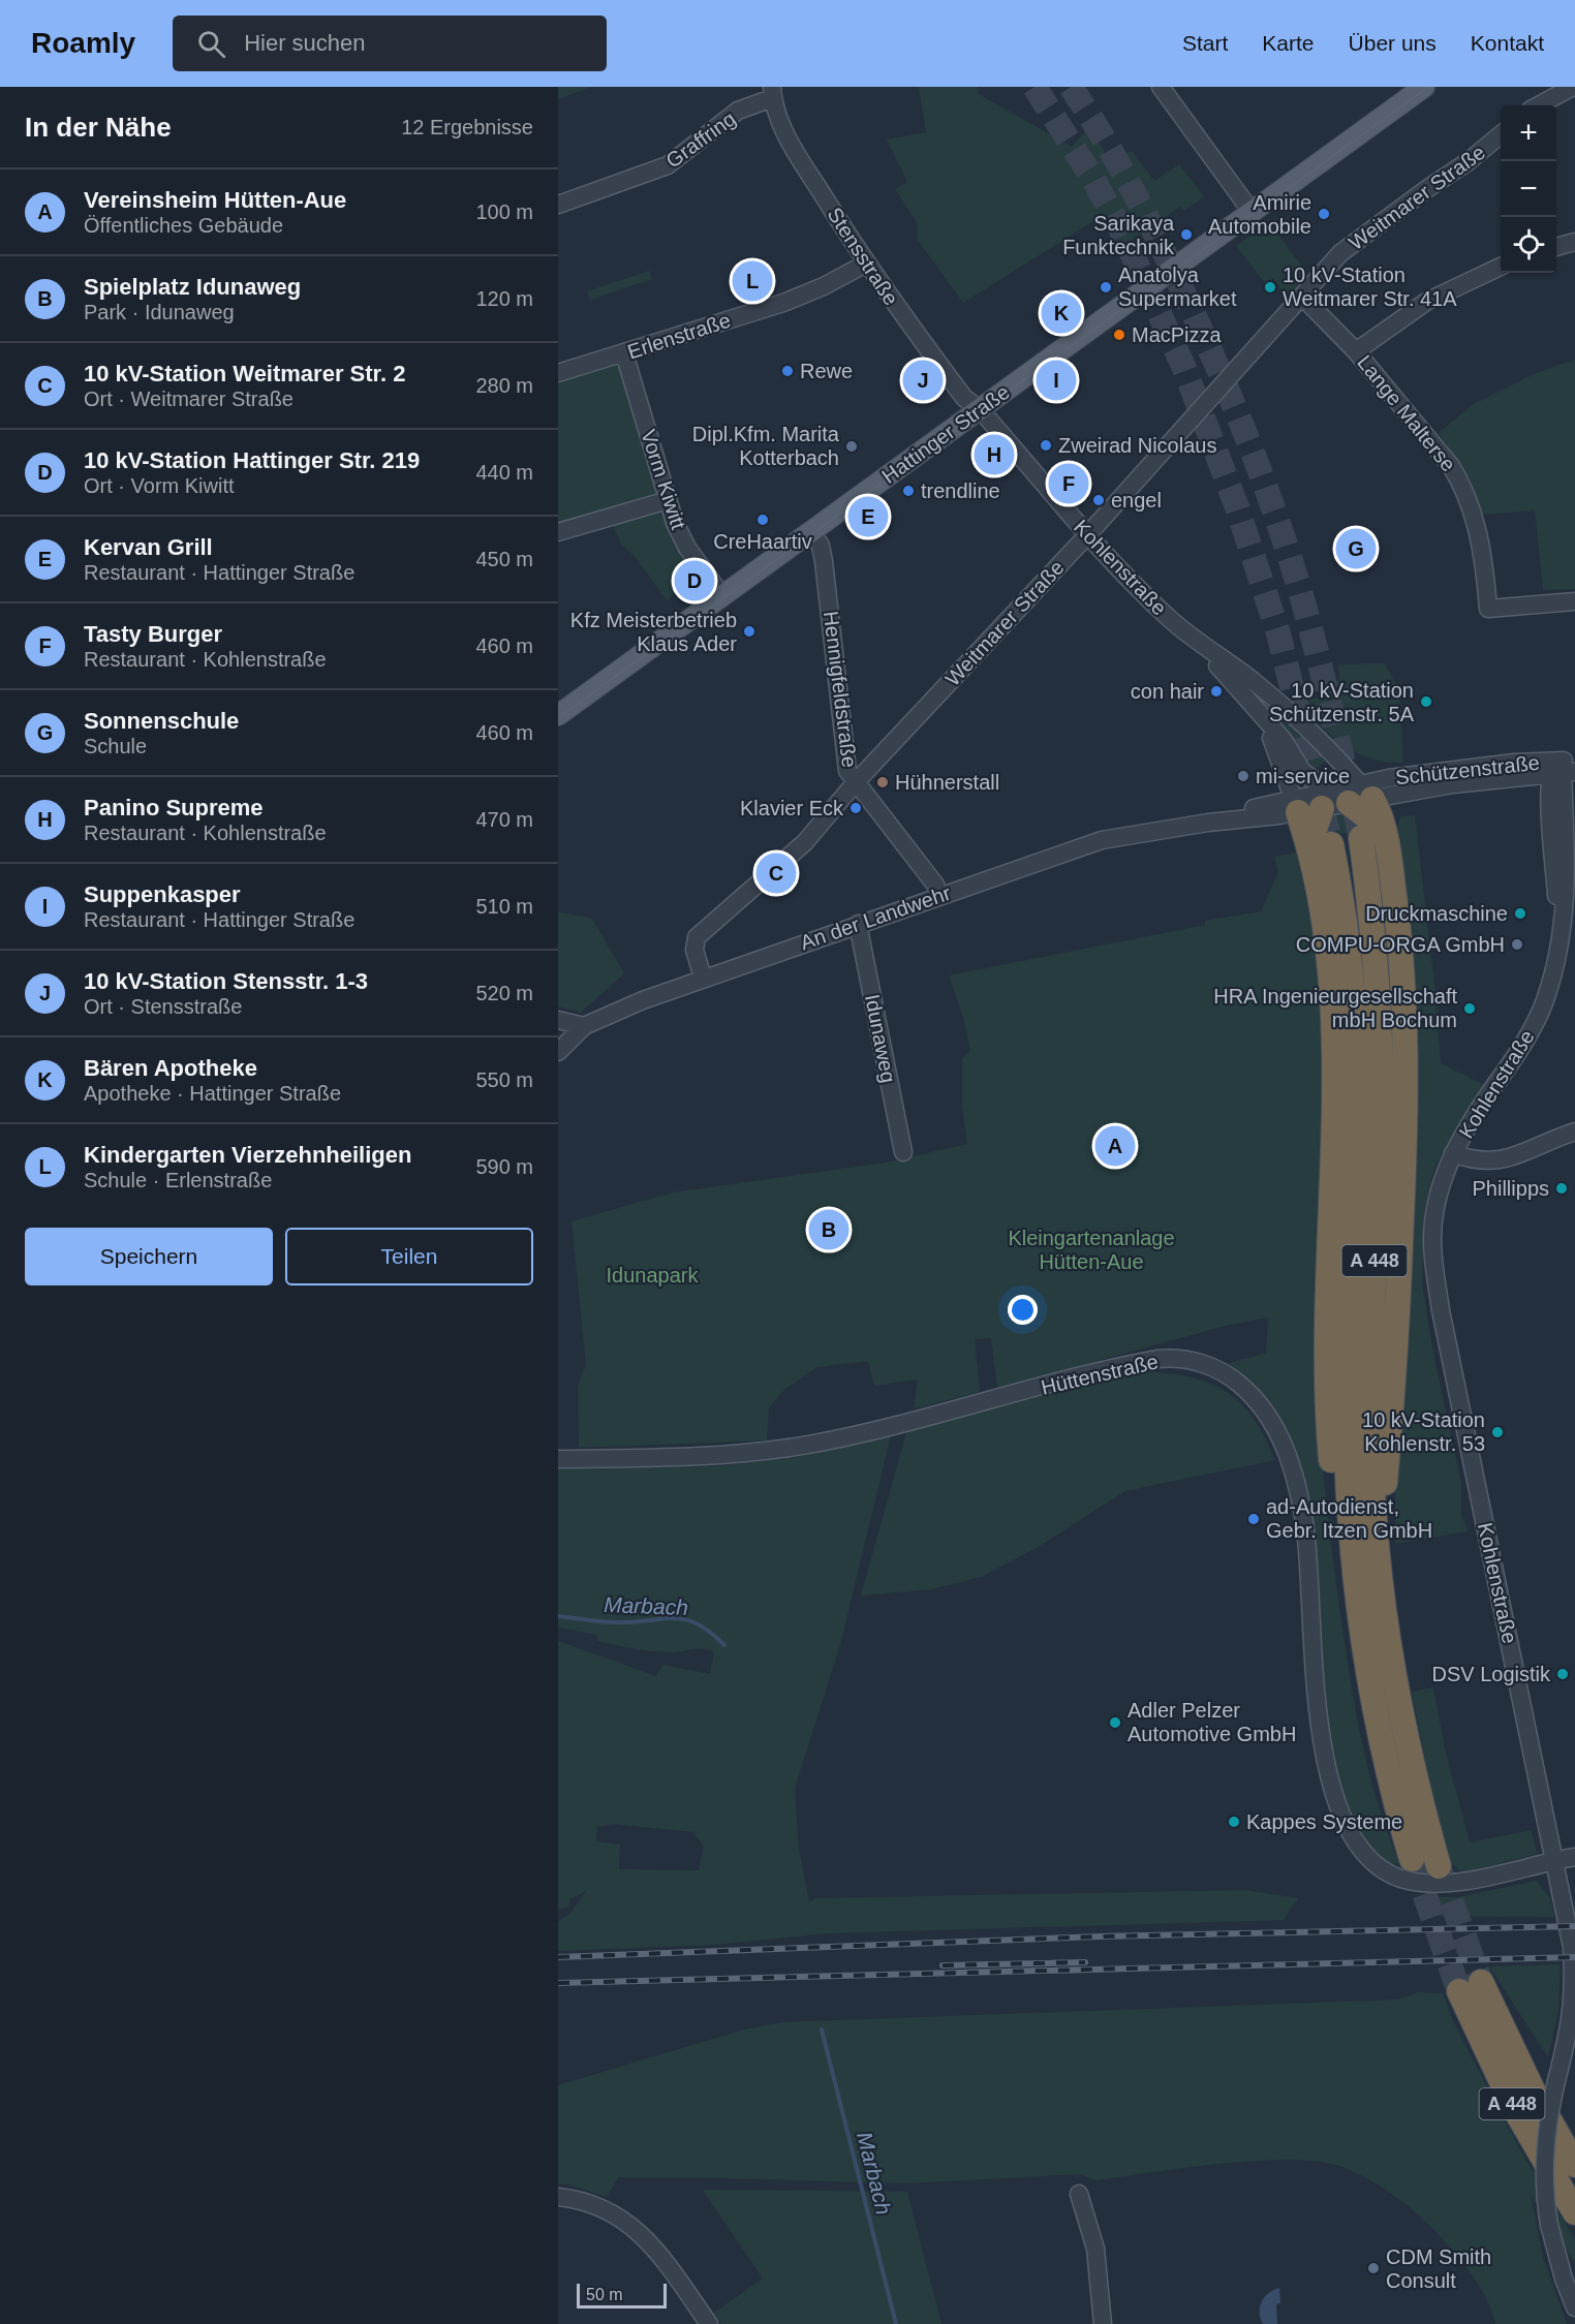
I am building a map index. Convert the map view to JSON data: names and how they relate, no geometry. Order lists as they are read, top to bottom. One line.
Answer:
{"streets":{"highway":["A 448"],"main road":["Hattinger Straße"],"street":["Graffring","Weitmarer Straße","Stensstraße","Erlenstraße","Lange Malterse","Vorm Kiwitt","Kohlenstraße","Hennigfeldstraße","Schützenstraße","An der Landwehr","Idunaweg","Hüttenstraße"]},"crossings":[["Graffring","Stensstraße"],["Weitmarer Straße","Lange Malterse"],["Weitmarer Straße","Kohlenstraße"],["Weitmarer Straße","Hennigfeldstraße"],["Weitmarer Straße","An der Landwehr"],["Stensstraße","Erlenstraße"],["Stensstraße","Hattinger Straße"],["Stensstraße","Kohlenstraße"],["Erlenstraße","Vorm Kiwitt"],["Hattinger Straße","Vorm Kiwitt"],["Hattinger Straße","Kohlenstraße"],["Hattinger Straße","Hennigfeldstraße"],["Kohlenstraße","Schützenstraße"],["Kohlenstraße","An der Landwehr"],["Kohlenstraße","A 448"],["Kohlenstraße","Hüttenstraße"],["Hennigfeldstraße","An der Landwehr"],["Schützenstraße","An der Landwehr"],["Schützenstraße","A 448"],["An der Landwehr","Idunaweg"],["An der Landwehr","A 448"]],"water":["Marbach"],"parks":["Kleingartenanlage Hütten-Aue","Idunapark"],"places":["Amirie Automobile","Sarikaya Funktechnik","Anatolya Supermarket","10 kV-Station Weitmarer Str. 41A","MacPizza","Rewe","Zweirad Nicolaus","Dipl.Kfm. Marita Kotterbach","trendline","engel","CreHaartiv","Kfz Meisterbetrieb Klaus Ader","con hair","10 kV-Station Schützenstr. 5A","mi-service","Hühnerstall","Klavier Eck","Druckmaschine","COMPU-ORGA GmbH","HRA Ingenieurgesellschaft mbH Bochum","Phillipps","10 kV-Station Kohlenstr. 53","ad-Autodienst, Gebr. Itzen GmbH","DSV Logistik","Adler Pelzer Automotive GmbH","Kappes Systeme","CDM Smith Consult"],"scale_bar":"50 m","page":{"header":"Roamly","search":"Hier suchen","nav":["Start","Karte","Über uns","Kontakt"],"heading":["In der Nähe","12 Ergebnisse"],"map_buttons":["+","−"],"list":[{"mark":"A","name":"Vereinsheim Hütten-Aue","note":"Öffentliches Gebäude","value":"100 m"},{"mark":"B","name":"Spielplatz Idunaweg","note":"Park · Idunaweg","value":"120 m"},{"mark":"C","name":"10 kV-Station Weitmarer Str. 2","note":"Ort · Weitmarer Straße","value":"280 m"},{"mark":"D","name":"10 kV-Station Hattinger Str. 219","note":"Ort · Vorm Kiwitt","value":"440 m"},{"mark":"E","name":"Kervan Grill","note":"Restaurant · Hattinger Straße","value":"450 m"},{"mark":"F","name":"Tasty Burger","note":"Restaurant · Kohlenstraße","value":"460 m"},{"mark":"G","name":"Sonnenschule","note":"Schule","value":"460 m"},{"mark":"H","name":"Panino Supreme","note":"Restaurant · Kohlenstraße","value":"470 m"},{"mark":"I","name":"Suppenkasper","note":"Restaurant · Hattinger Straße","value":"510 m"},{"mark":"J","name":"10 kV-Station Stensstr. 1-3","note":"Ort · Stensstraße","value":"520 m"},{"mark":"K","name":"Bären Apotheke","note":"Apotheke · Hattinger Straße","value":"550 m"},{"mark":"L","name":"Kindergarten Vierzehnheiligen","note":"Schule · Erlenstraße","value":"590 m"}],"pins":["L","K","I","J","H","F","E","G","D","C","A","B"],"buttons":["Speichern","Teilen"],"scale":"50 m"}}
